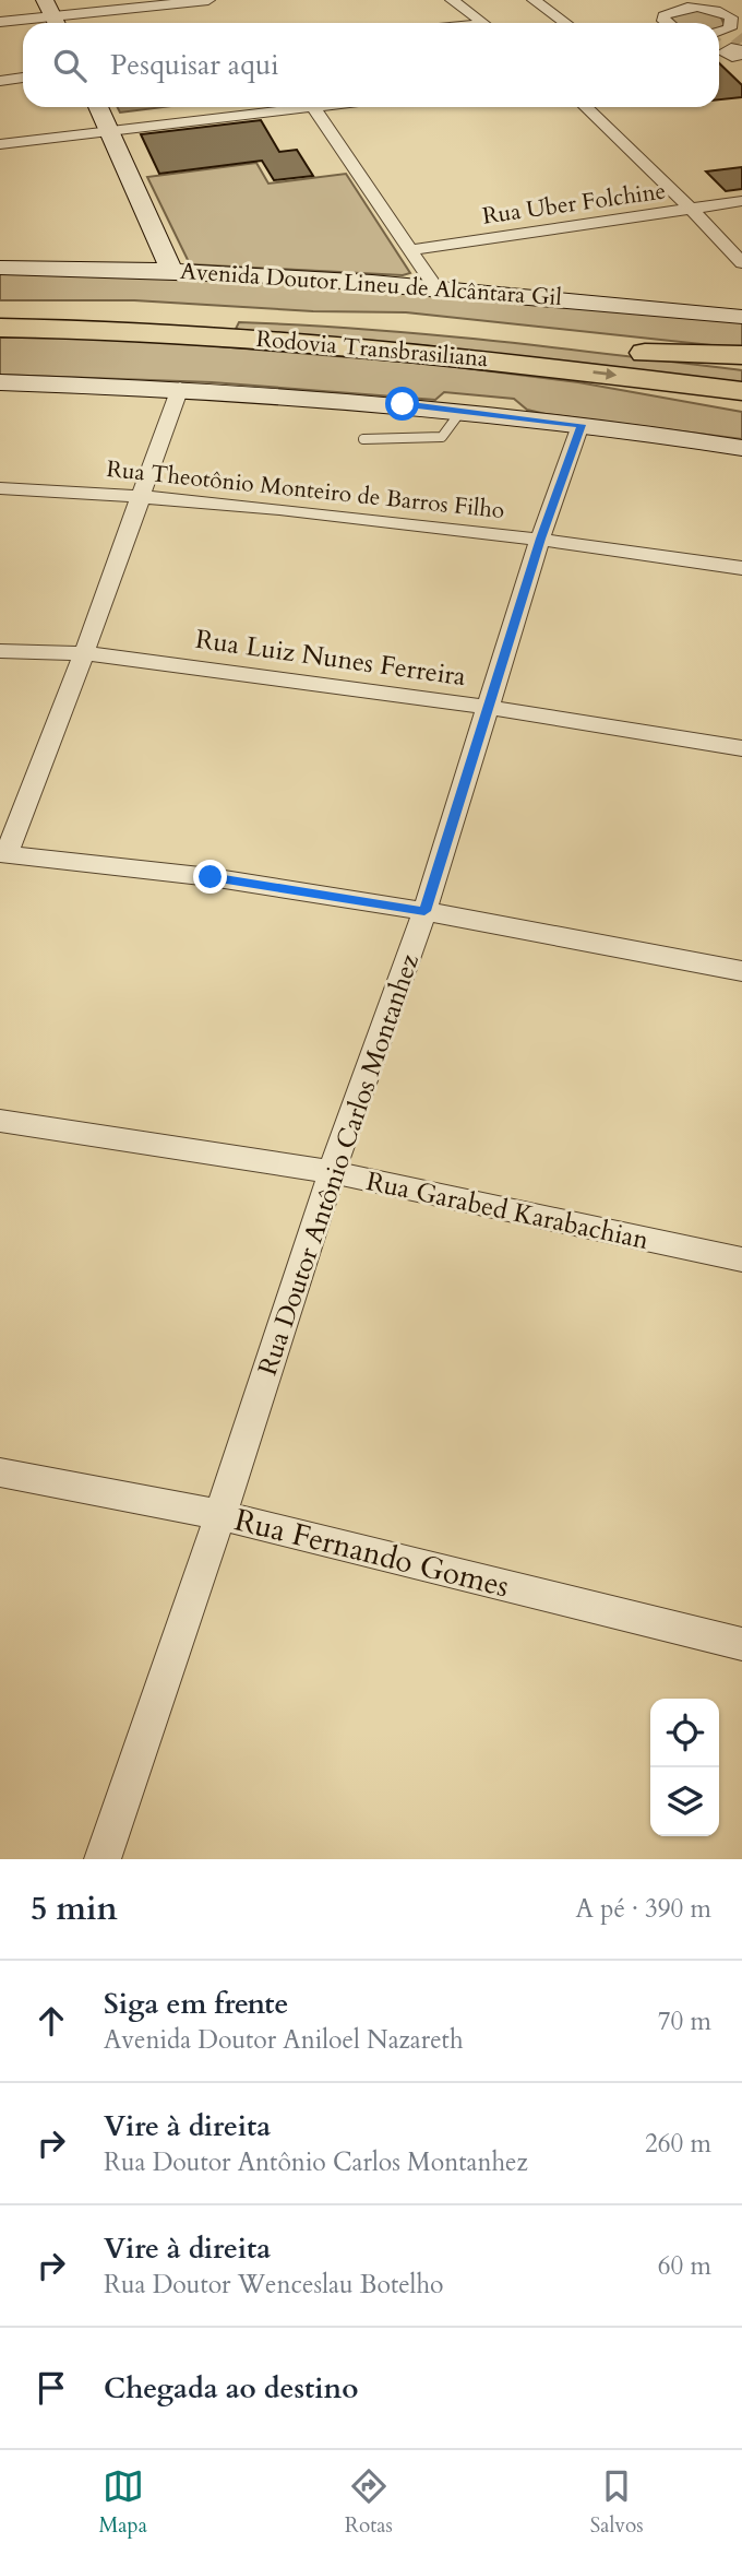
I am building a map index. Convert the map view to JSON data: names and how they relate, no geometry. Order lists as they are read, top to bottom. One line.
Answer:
{"streets":{"highway":["Rodovia Transbrasiliana"],"main road":["Avenida Doutor Lineu de Alcântara Gil"],"street":["Rua Uber Folchine","Rua Theotônio Monteiro de Barros Filho","Rua Luiz Nunes Ferreira","Rua Doutor Antônio Carlos Montanhez","Rua Garabed Karabachian","Rua Fernando Gomes"]},"crossings":[["Rua Theotônio Monteiro de Barros Filho","Rua Doutor Antônio Carlos Montanhez"],["Rua Luiz Nunes Ferreira","Rua Doutor Antônio Carlos Montanhez"],["Rua Doutor Antônio Carlos Montanhez","Rua Garabed Karabachian"],["Rua Doutor Antônio Carlos Montanhez","Rua Fernando Gomes"]],"page":{"search":"Pesquisar aqui","heading":["5 min","A pé · 390 m"],"list":[["Siga em frente","Avenida Doutor Aniloel Nazareth","70 m"],["Vire à direita","Rua Doutor Antônio Carlos Montanhez","260 m"],["Vire à direita","Rua Doutor Wenceslau Botelho","60 m"],"Chegada ao destino"],"nav":["Mapa","Rotas","Salvos"]}}
